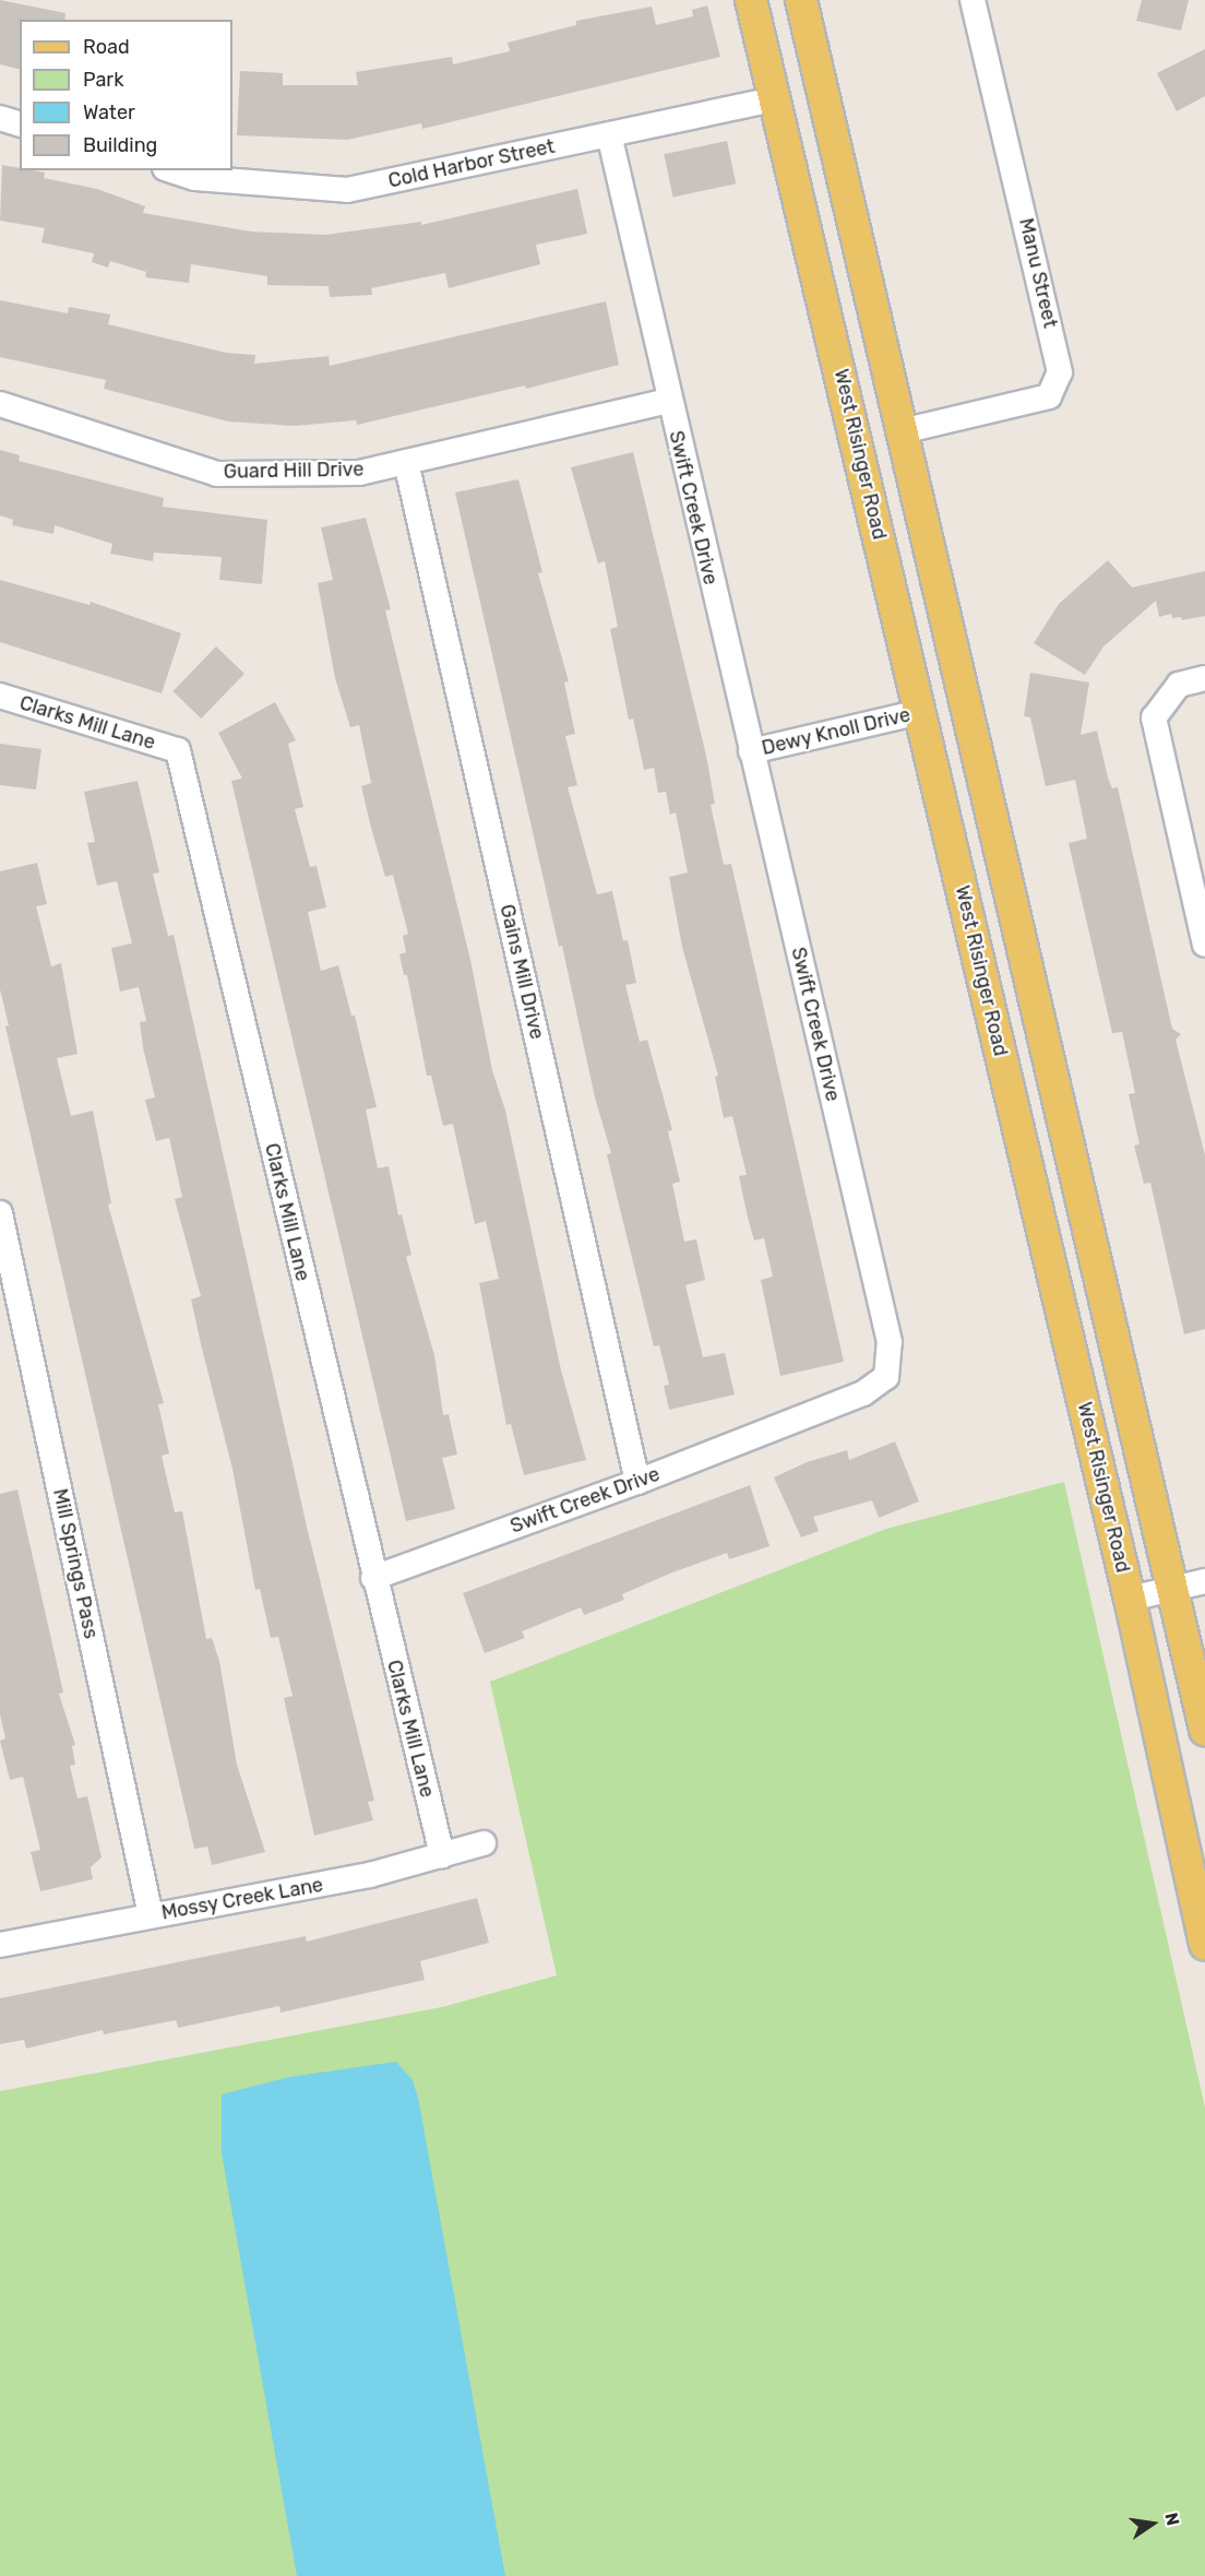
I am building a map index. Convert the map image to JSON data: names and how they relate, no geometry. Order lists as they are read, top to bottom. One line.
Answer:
{"streets":{"main road":["West Risinger Road"],"street":["Cold Harbor Street","Manu Street","Guard Hill Drive","Swift Creek Drive","Clarks Mill Lane","Dewy Knoll Drive","Gains Mill Drive","Mill Springs Pass","Mossy Creek Lane"]},"crossings":[["Cold Harbor Street","West Risinger Road"],["Cold Harbor Street","Swift Creek Drive"],["West Risinger Road","Dewy Knoll Drive"],["Guard Hill Drive","Swift Creek Drive"],["Guard Hill Drive","Gains Mill Drive"],["Swift Creek Drive","Clarks Mill Lane"],["Swift Creek Drive","Dewy Knoll Drive"],["Swift Creek Drive","Gains Mill Drive"],["Clarks Mill Lane","Mossy Creek Lane"],["Mill Springs Pass","Mossy Creek Lane"]],"legend":["Road","Park","Water","Building"],"north":"right"}
